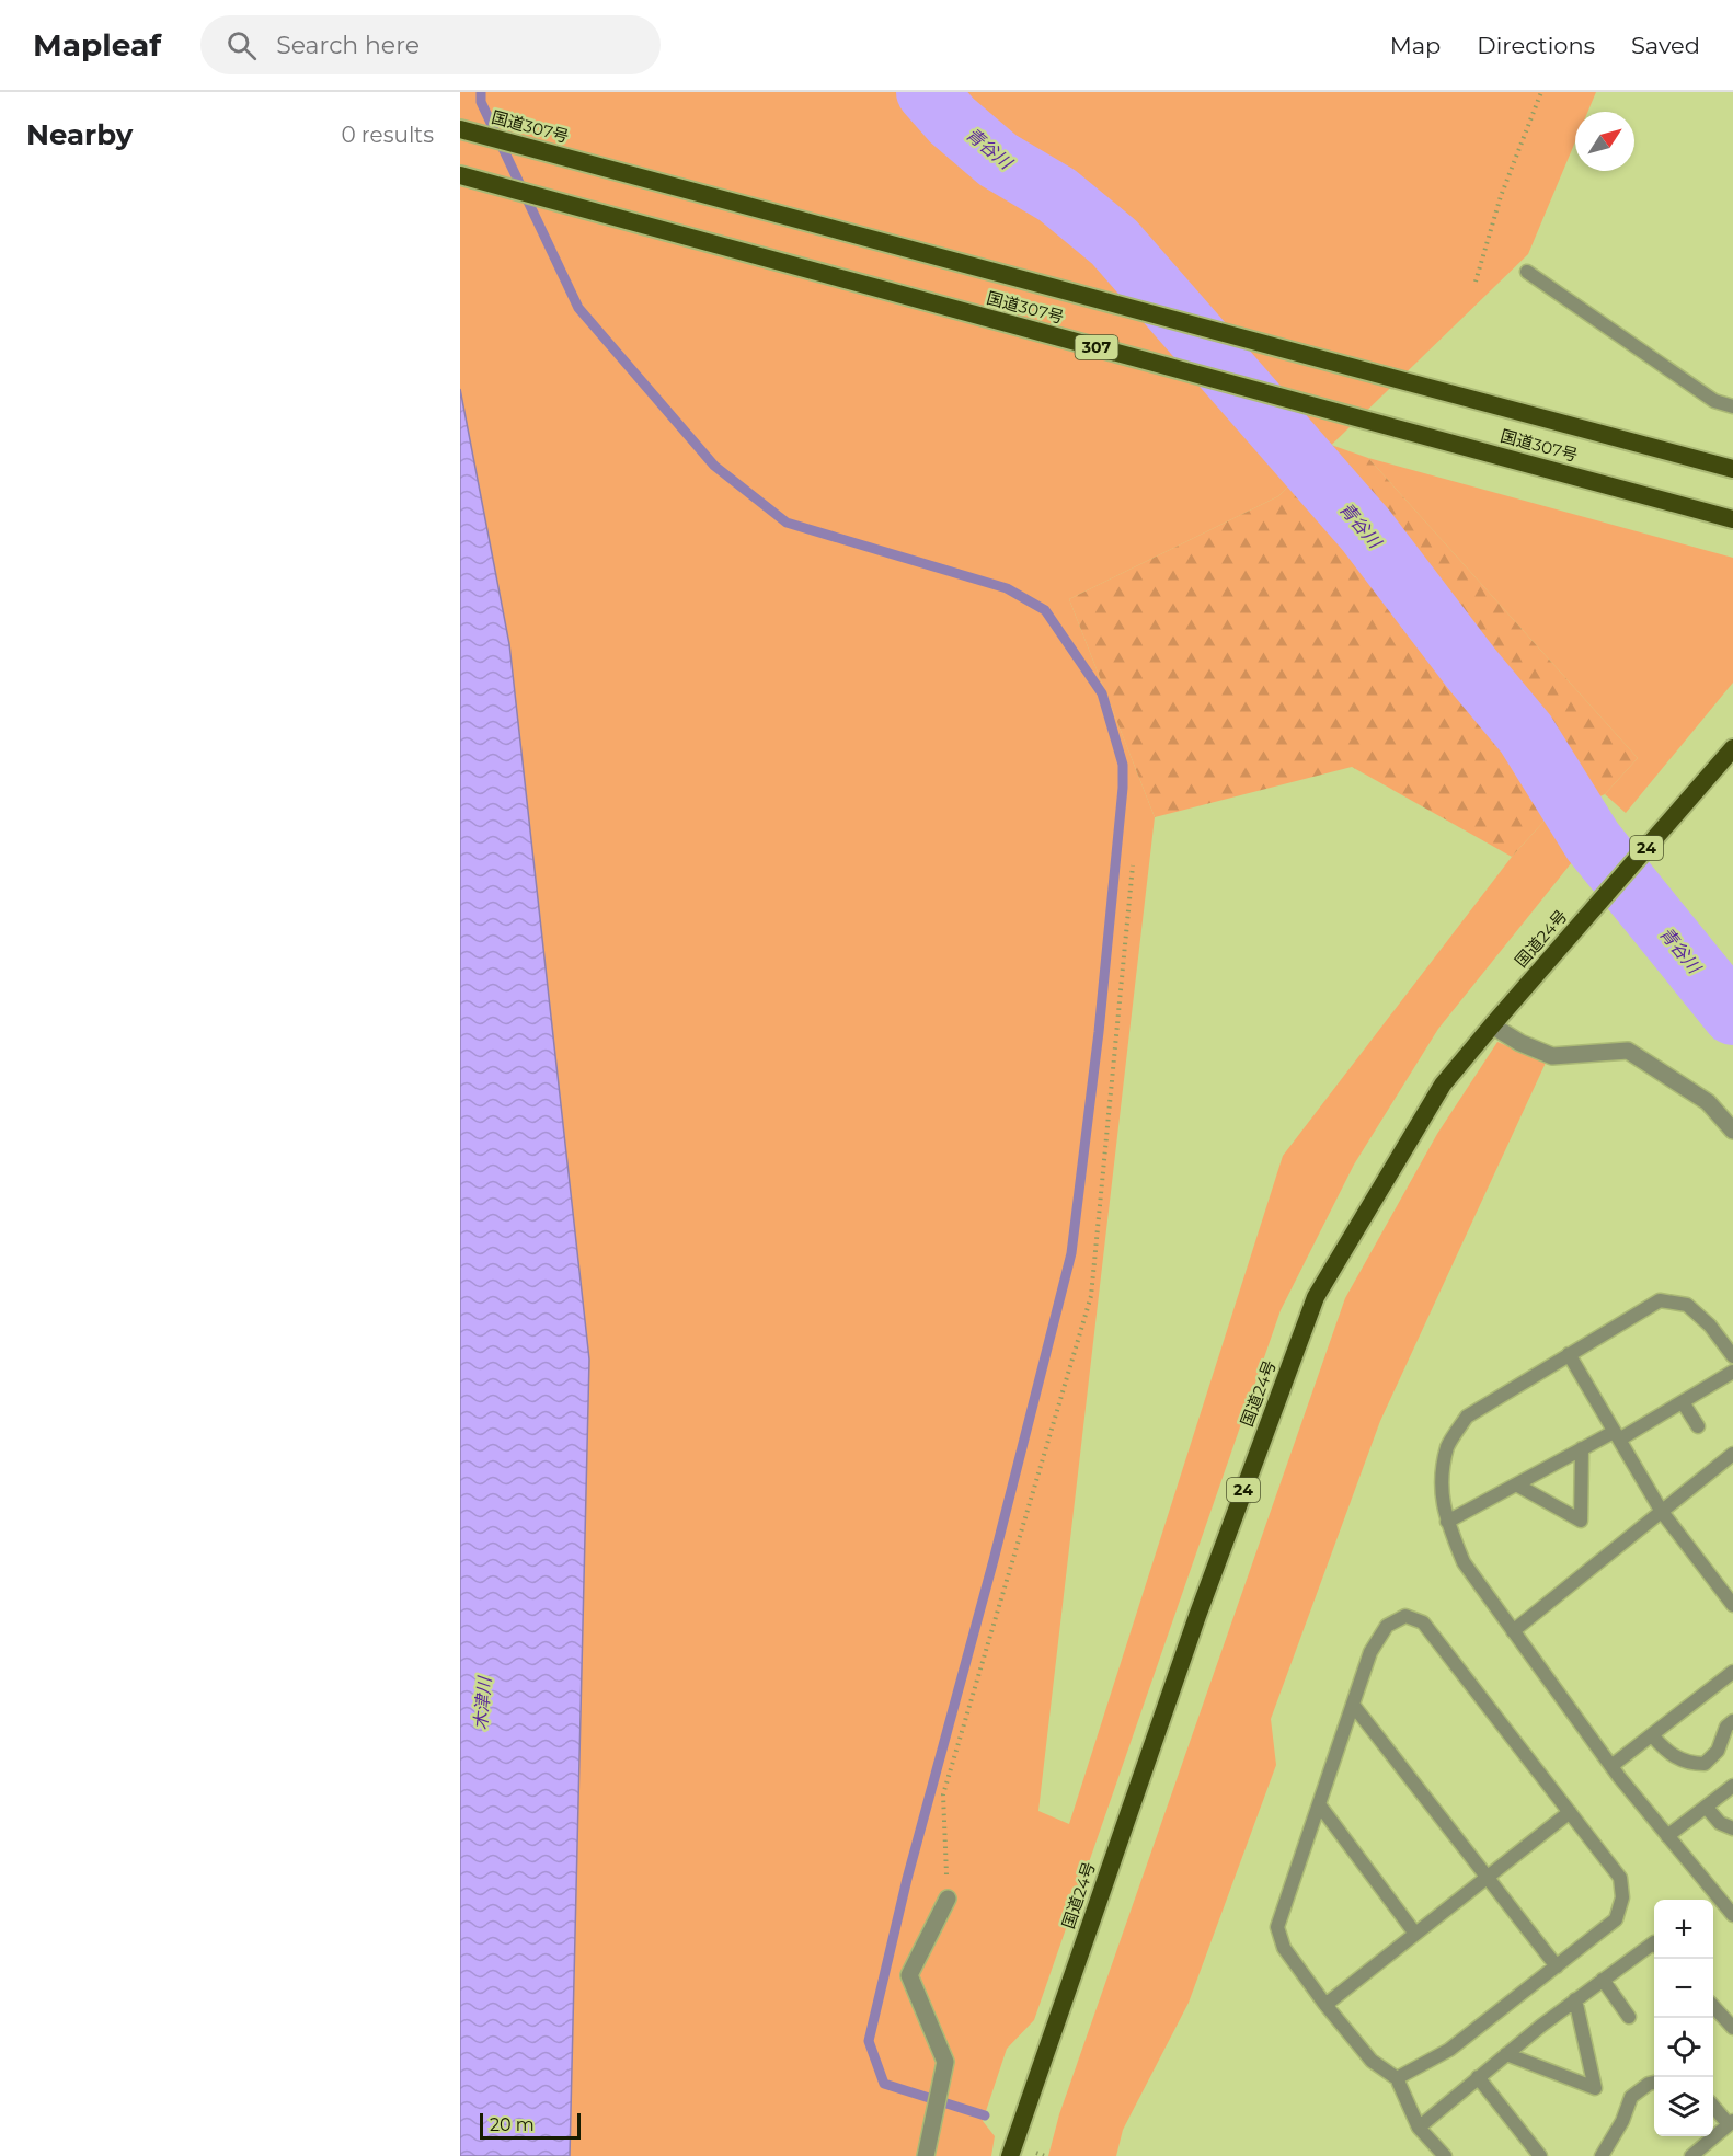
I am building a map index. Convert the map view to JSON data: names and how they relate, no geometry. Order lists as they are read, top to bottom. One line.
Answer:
{"streets":{"highway":["国道307号","307","24","国道24号"]},"water":["青谷川","木津川"],"scale_bar":"20 m","north":"top right","page":{"header":"Mapleaf","search":"Search here","nav":["Map","Directions","Saved"],"heading":["Nearby","0 results"],"map_buttons":["+","−"],"scale":"20 m"}}
